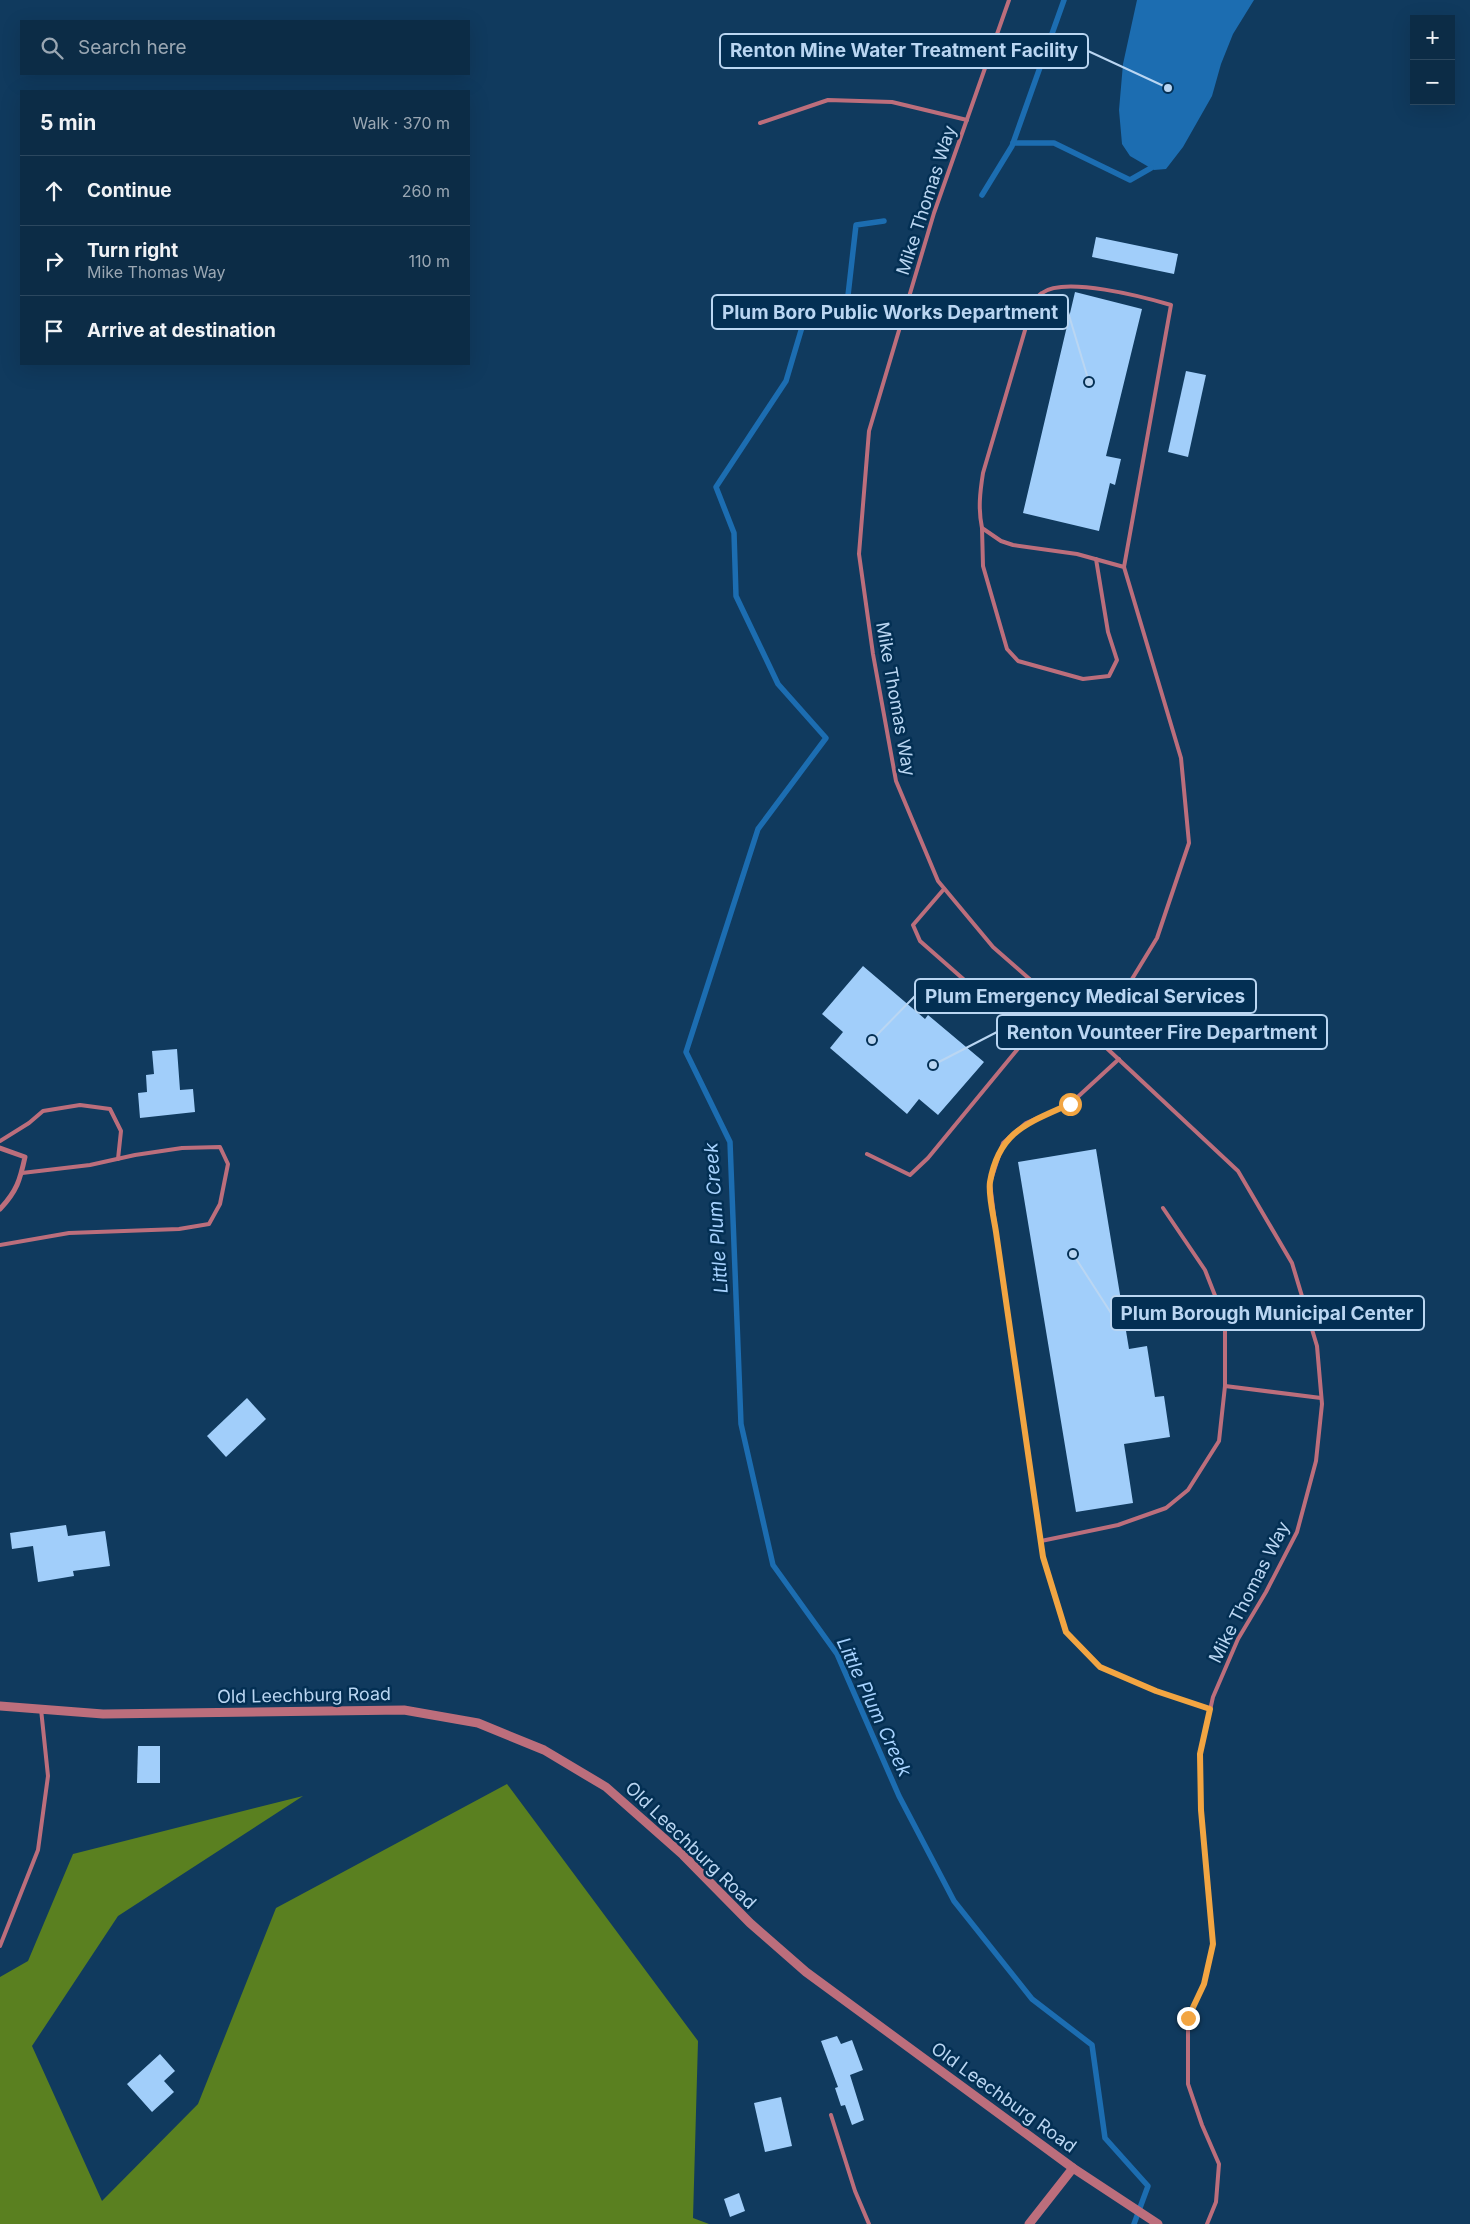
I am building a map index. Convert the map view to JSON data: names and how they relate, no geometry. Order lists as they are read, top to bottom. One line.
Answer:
{"streets":{"street":["Old Leechburg Road"],"lane":["Mike Thomas Way"]},"water":["Little Plum Creek"],"places":["Renton Mine Water Treatment Facility","Plum Boro Public Works Department","Plum Emergency Medical Services","Renton Vounteer Fire Department","Plum Borough Municipal Center"],"page":{"map_buttons":["+","−"],"search":"Search here","heading":["5 min","Walk · 370 m"],"list":[["Continue","260 m"],["Turn right","Mike Thomas Way","110 m"],"Arrive at destination"]}}
